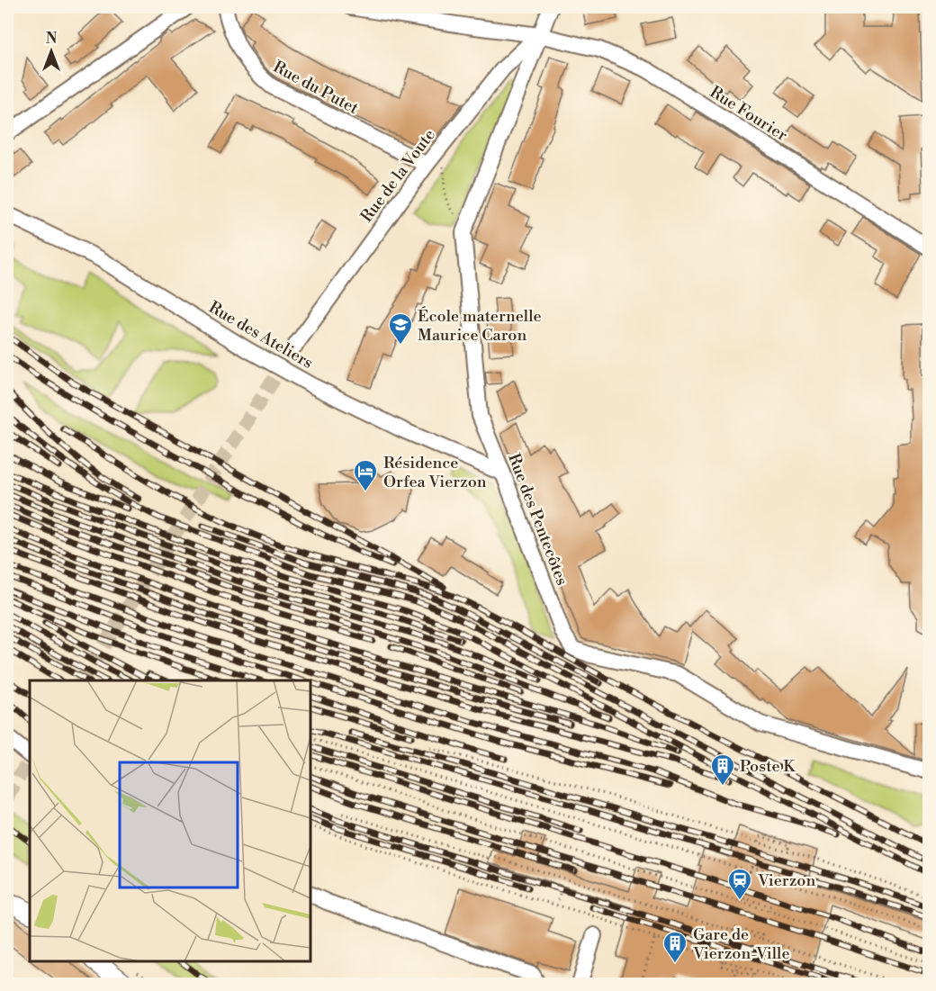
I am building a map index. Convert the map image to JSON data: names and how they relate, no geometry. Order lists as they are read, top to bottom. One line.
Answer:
{"streets":{"street":["Rue du Putet","Rue Fourier","Rue de la Voute","Rue des Ateliers","Rue des Pentecôtes"]},"crossings":[["Rue du Putet","Rue de la Voute"],["Rue Fourier","Rue de la Voute"],["Rue Fourier","Rue des Pentecôtes"],["Rue de la Voute","Rue des Pentecôtes"],["Rue des Ateliers","Rue des Pentecôtes"]],"places":{"school or university":["École maternelle Maurice Caron"],"hotel":["Résidence Orfea Vierzon"],"building":["Poste K","Gare de Vierzon-Ville"],"station":["Vierzon"]},"north":"top"}
